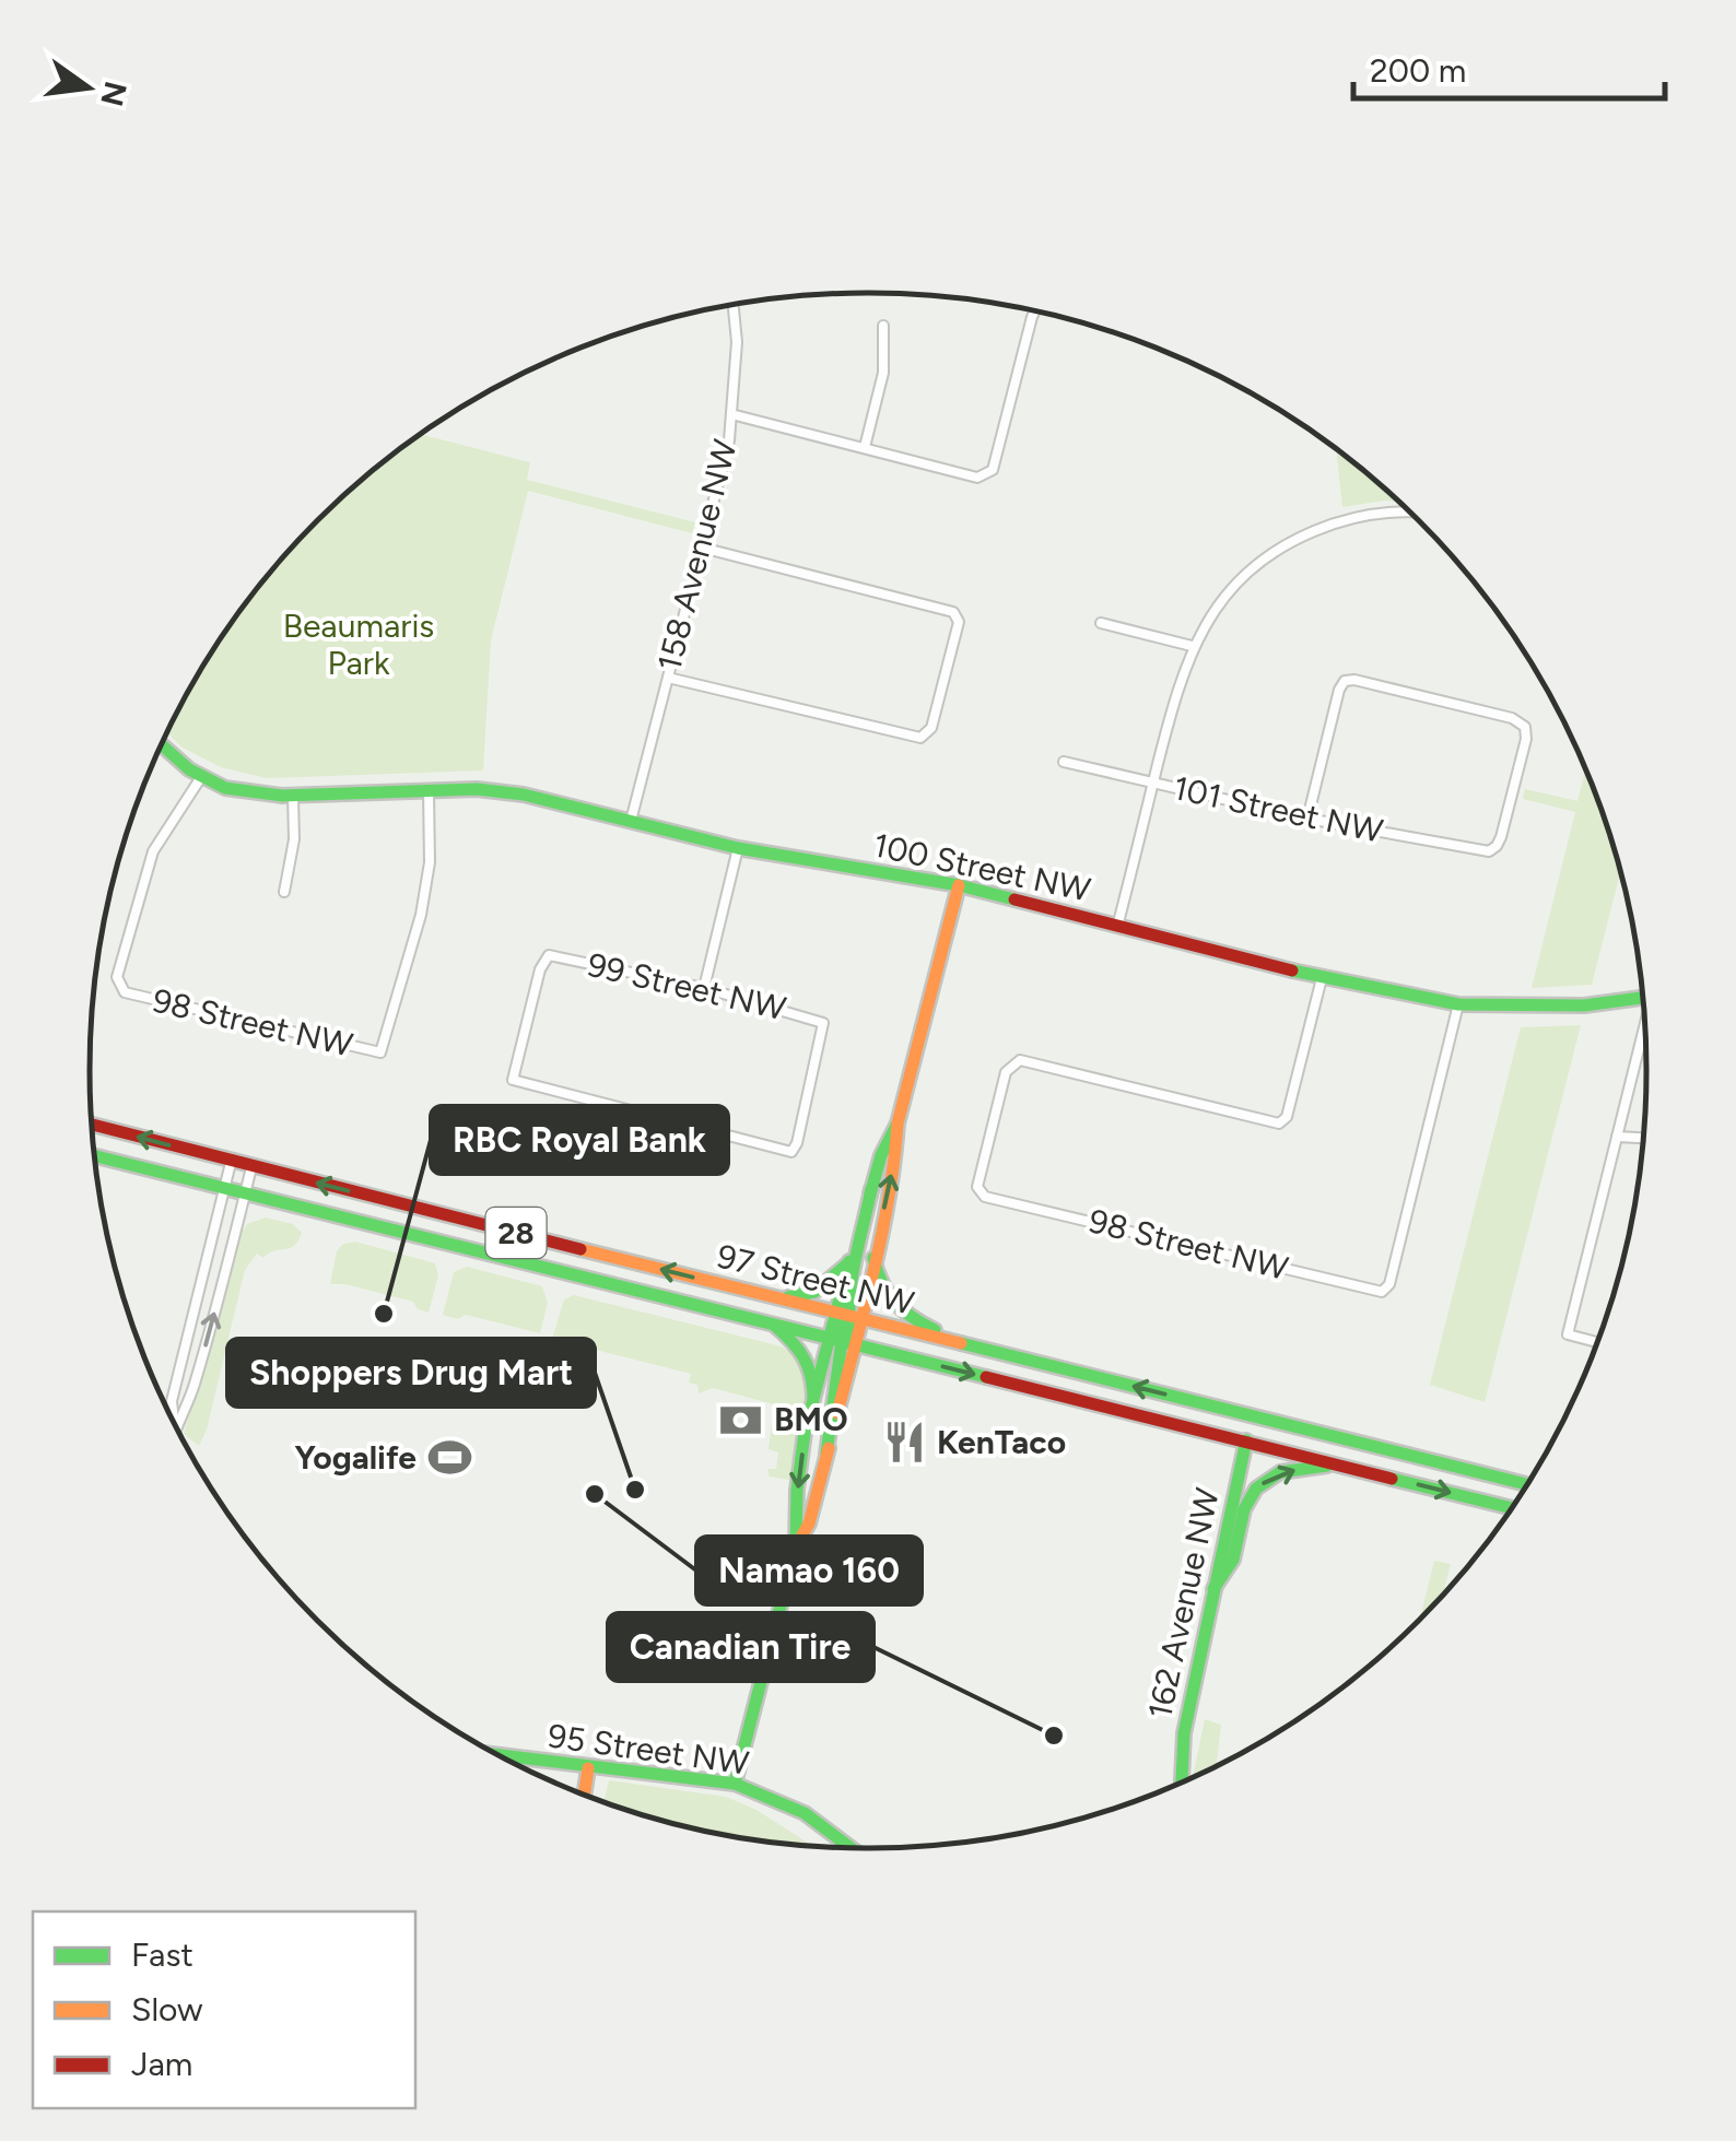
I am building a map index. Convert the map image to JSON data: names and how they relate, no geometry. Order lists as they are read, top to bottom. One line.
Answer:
{"streets":{"street":["158 Avenue NW","101 Street NW","100 Street NW","99 Street NW","98 Street NW","28","97 Street NW","162 Avenue NW","95 Street NW"]},"crossings":[["158 Avenue NW","100 Street NW"],["100 Street NW","98 Street NW"],["97 Street NW","162 Avenue NW"]],"parks":["Beaumaris Park"],"places":{"other":["RBC Royal Bank","Shoppers Drug Mart","Namao 160","Canadian Tire"],"bank":["BMO"],"restaurant":["KenTaco"],"sports":["Yogalife"]},"legend":["Fast","Slow","Jam"],"scale_bar":"200 m","north":"right"}
